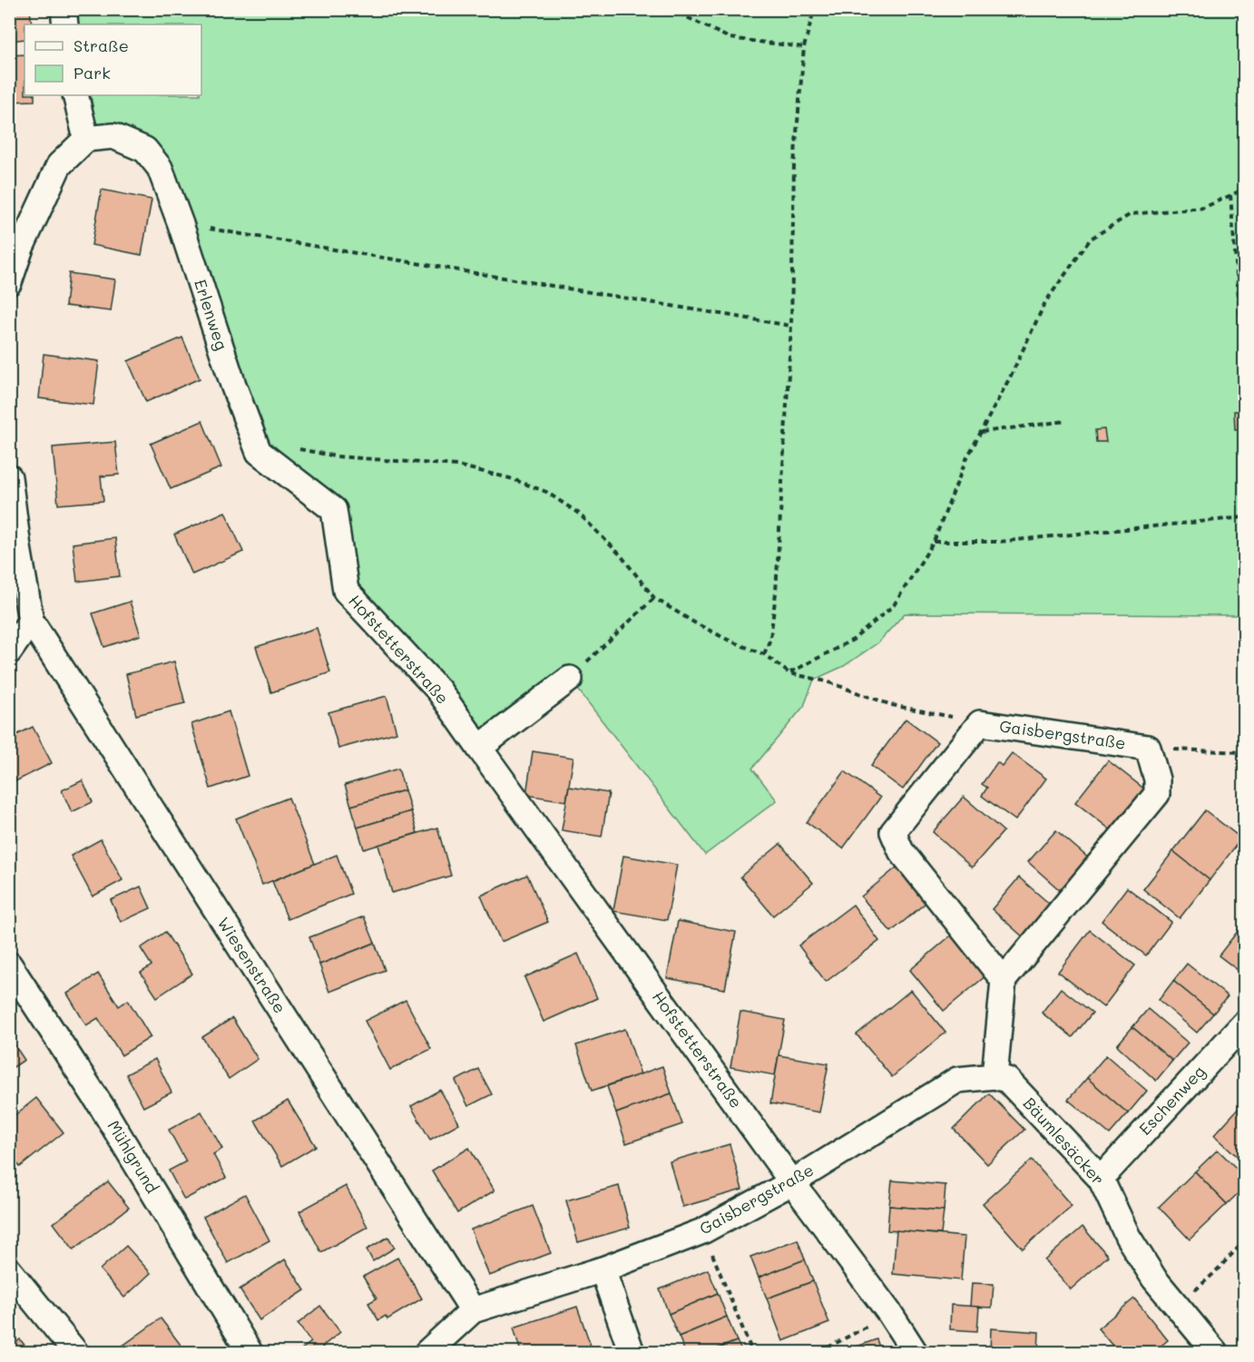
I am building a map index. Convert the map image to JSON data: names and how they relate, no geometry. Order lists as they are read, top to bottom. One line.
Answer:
{"streets":{"street":["Erlenweg","Hofstetterstraße","Gaisbergstraße","Wiesenstraße","Eschenweg","Bäumlesäcker","Mühlgrund"]},"crossings":[["Erlenweg","Hofstetterstraße"],["Hofstetterstraße","Gaisbergstraße"],["Gaisbergstraße","Wiesenstraße"],["Gaisbergstraße","Bäumlesäcker"],["Eschenweg","Bäumlesäcker"]],"legend":["Straße","Park"]}
